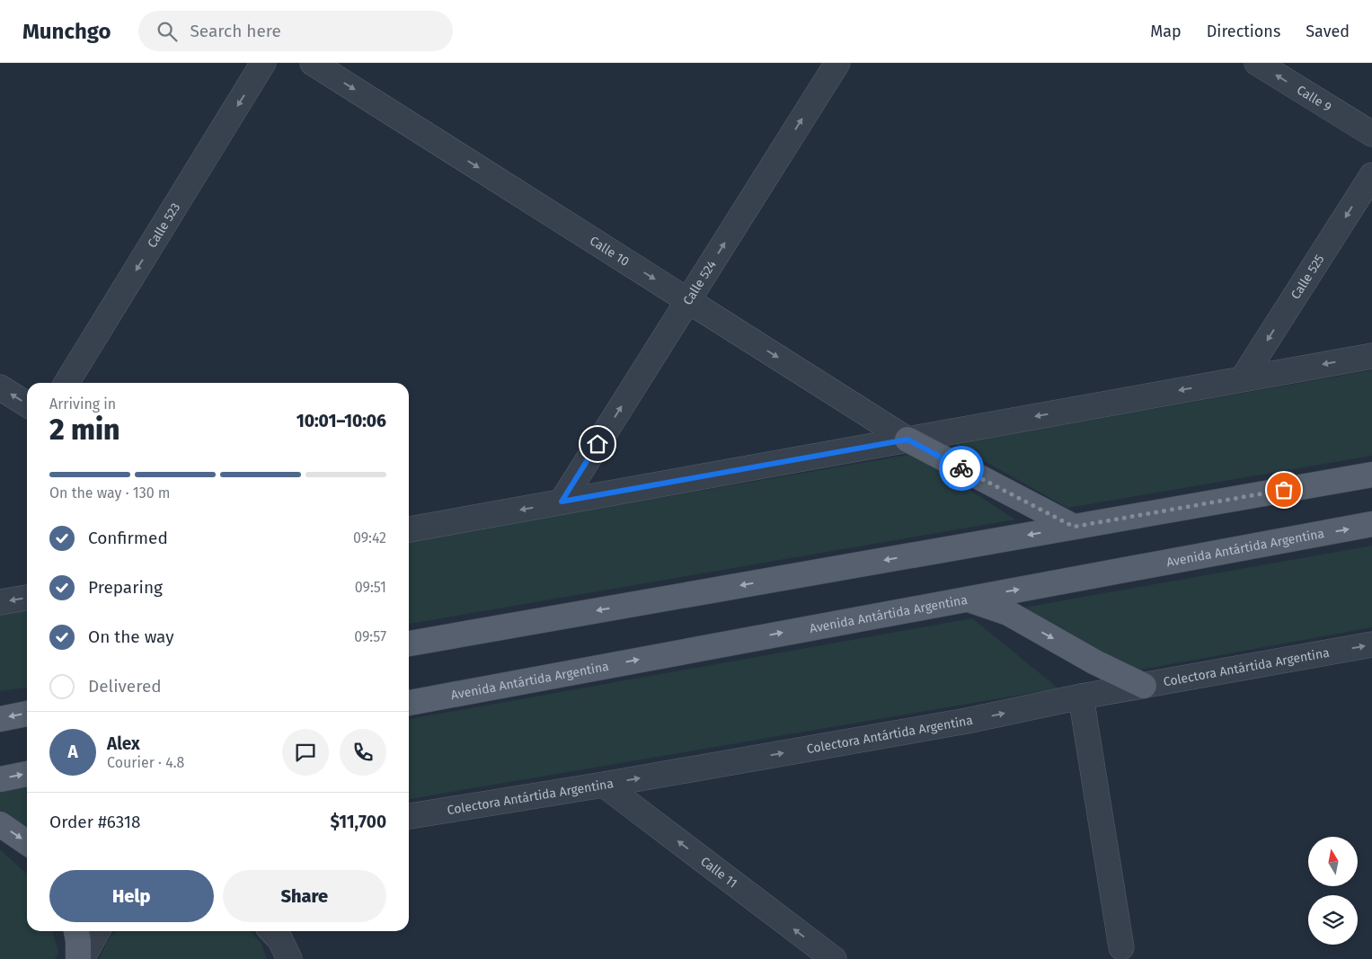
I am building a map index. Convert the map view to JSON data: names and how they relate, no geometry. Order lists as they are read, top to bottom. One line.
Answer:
{"streets":{"main road":["Avenida Antártida Argentina"],"street":["Calle 9","Calle 523","Calle 10","Calle 525","Calle 524","Colectora Antártida Argentina","Calle 11"]},"crossings":[["Calle 10","Calle 524"],["Colectora Antártida Argentina","Calle 11"]],"one_way":["Calle 9","Calle 523","Calle 10","Calle 525","Calle 524","Colectora Antártida Argentina","Calle 11"],"north":"top","page":{"header":"Munchgo","search":"Search here","nav":["Map","Directions","Saved"],"heading":["2 min","Arriving in","10:01–10:06"],"panel":["Alex","Courier · 4.8","Order #6318","$11,700"],"bar":"On the way · 130 m","list":[["Confirmed","09:42"],["Preparing","09:51"],["On the way","09:57"],"Delivered"],"round":"A","buttons":["Help","Share"]}}
